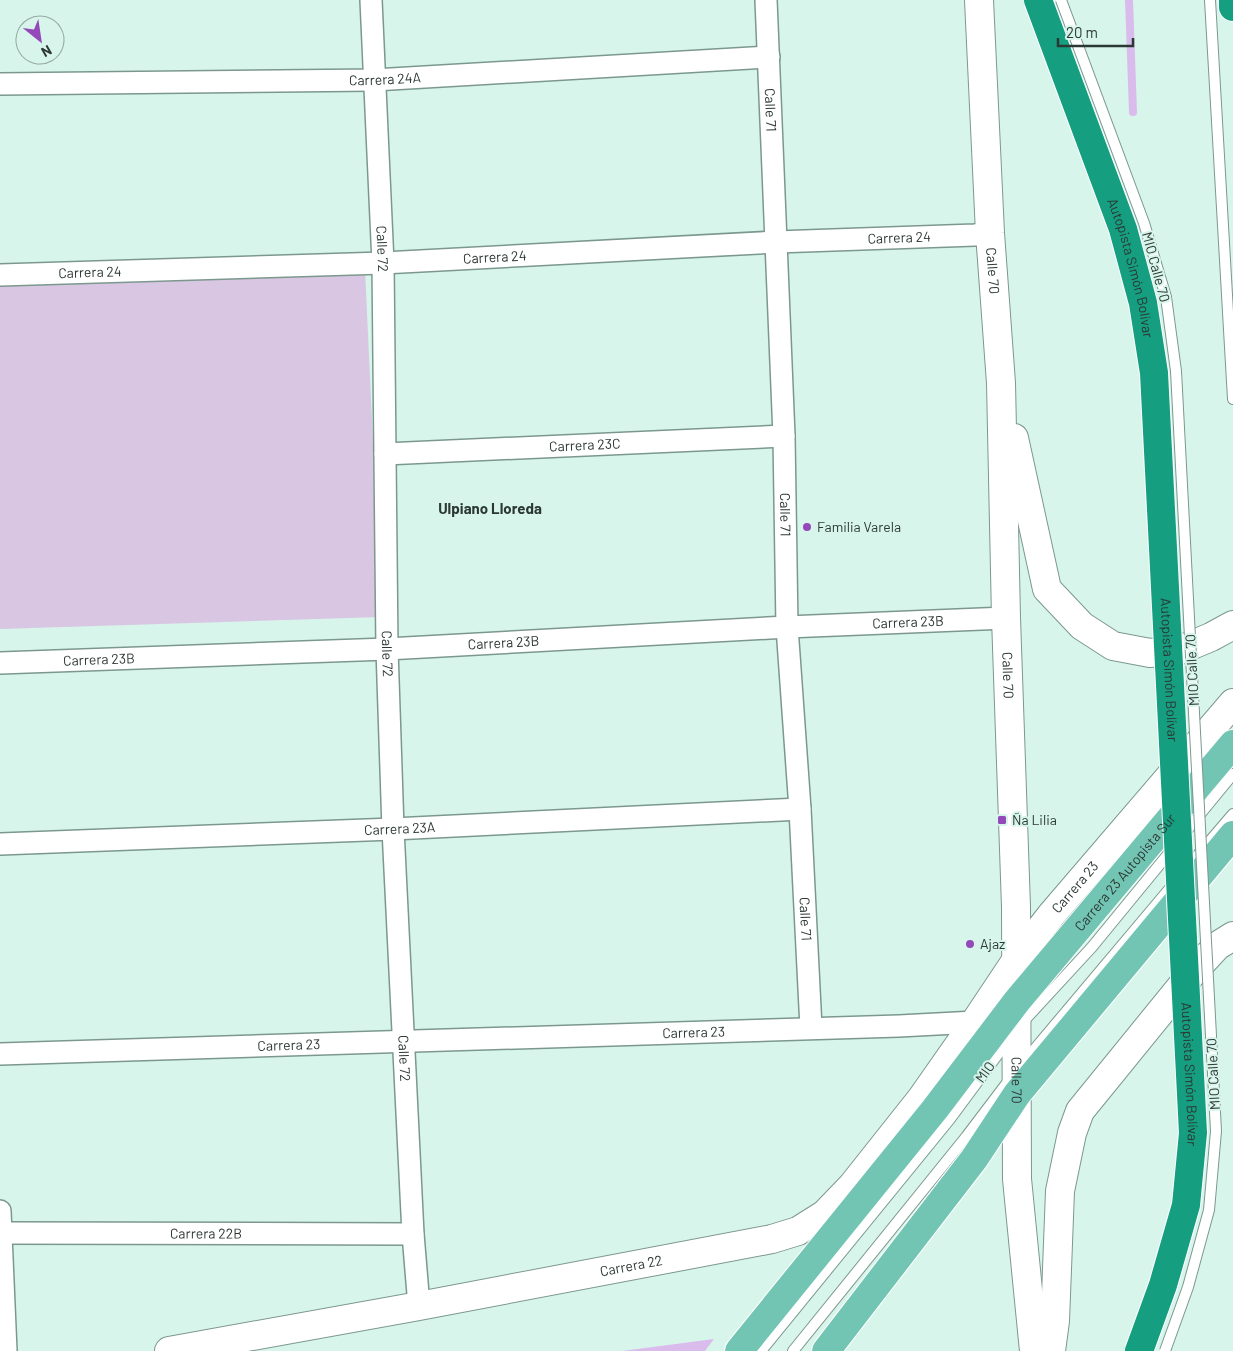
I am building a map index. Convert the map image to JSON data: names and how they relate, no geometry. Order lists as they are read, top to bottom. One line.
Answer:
{"streets":{"highway":["Autopista Simón Bolívar"],"main road":["Carrera 23 Autopista Sur","Carrera 23"],"street":["Carrera 24A","Calle 71","Carrera 24","Calle 72","Calle 70","Carrera 23C","Carrera 23B","Carrera 23A","Carrera 22B","Carrera 22"],"lane":["MIO Calle 70","MIO"]},"crossings":[["Carrera 24A","Calle 71"],["Carrera 24A","Calle 72"],["Calle 71","Carrera 24"],["Calle 71","Carrera 23C"],["Calle 71","Carrera 23B"],["Calle 71","Carrera 23A"],["Calle 71","Carrera 23"],["Carrera 24","Calle 72"],["Carrera 24","Calle 70"],["Calle 72","Carrera 23C"],["Calle 72","Carrera 23B"],["Calle 72","Carrera 23A"],["Calle 72","Carrera 23"],["Calle 72","Carrera 22B"],["Calle 72","Carrera 22"],["Calle 70","Carrera 23B"],["Calle 70","Carrera 23 Autopista Sur"],["Calle 70","Carrera 23"],["Calle 70","MIO"],["Calle 70","Carrera 22"],["Carrera 23 Autopista Sur","Carrera 23"],["Carrera 23","MIO"],["Carrera 23","Carrera 22"],["MIO","Carrera 22"]],"districts":["Ulpiano Lloreda"],"places":{"other":["Familia Varela","Ajaz"],"transit":["Ña Lilia"]},"scale_bar":"20 m","north":"bottom right"}
